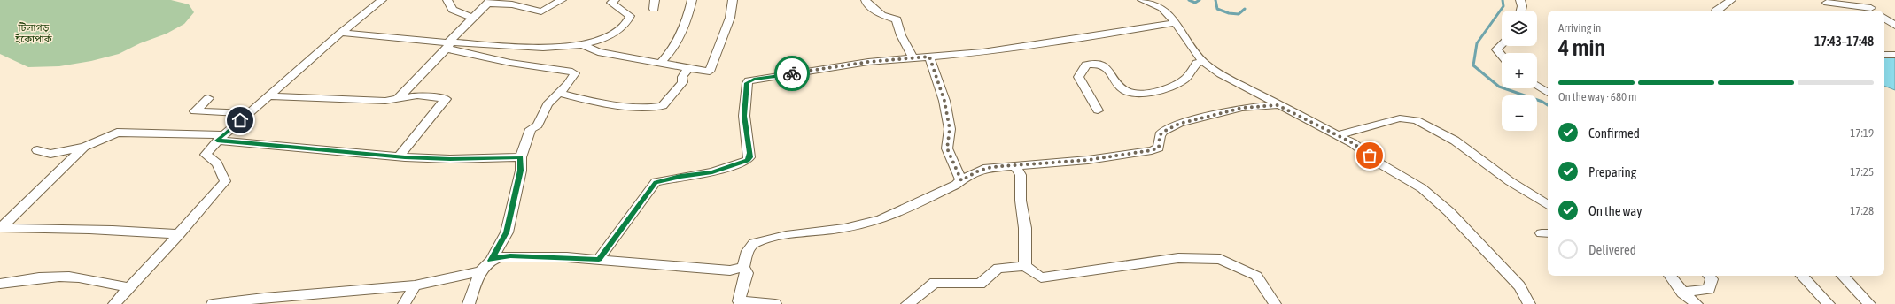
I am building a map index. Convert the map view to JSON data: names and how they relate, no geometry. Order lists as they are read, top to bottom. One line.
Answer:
{"parks":["টিলাগড় ইকোপার্ক"],"page":{"map_buttons":["+","−"],"heading":["4 min","Arriving in","17:43–17:48"],"bar":"On the way · 680 m","list":[["Confirmed","17:19"],["Preparing","17:25"],["On the way","17:28"],"Delivered"]}}
